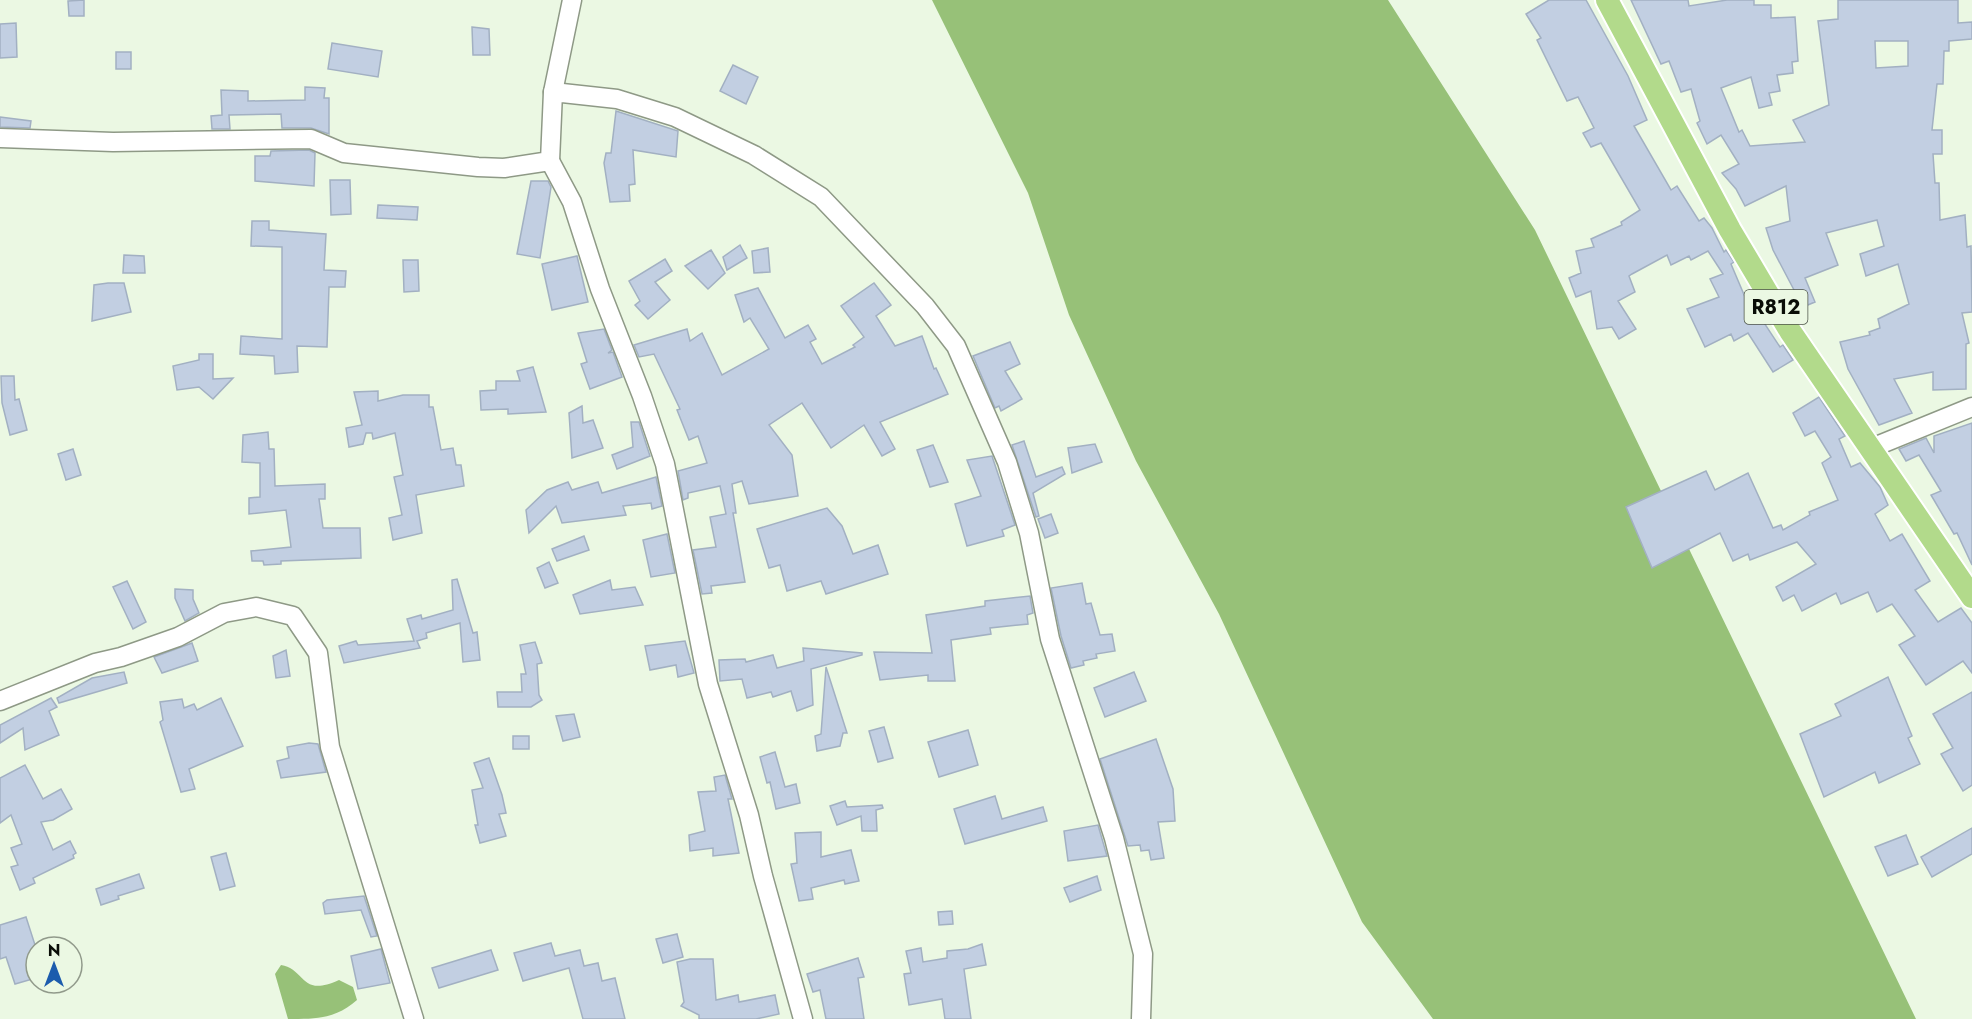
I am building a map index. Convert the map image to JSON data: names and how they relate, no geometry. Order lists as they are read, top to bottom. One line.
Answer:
{"streets":{"main road":["R812"]},"north":"top"}
